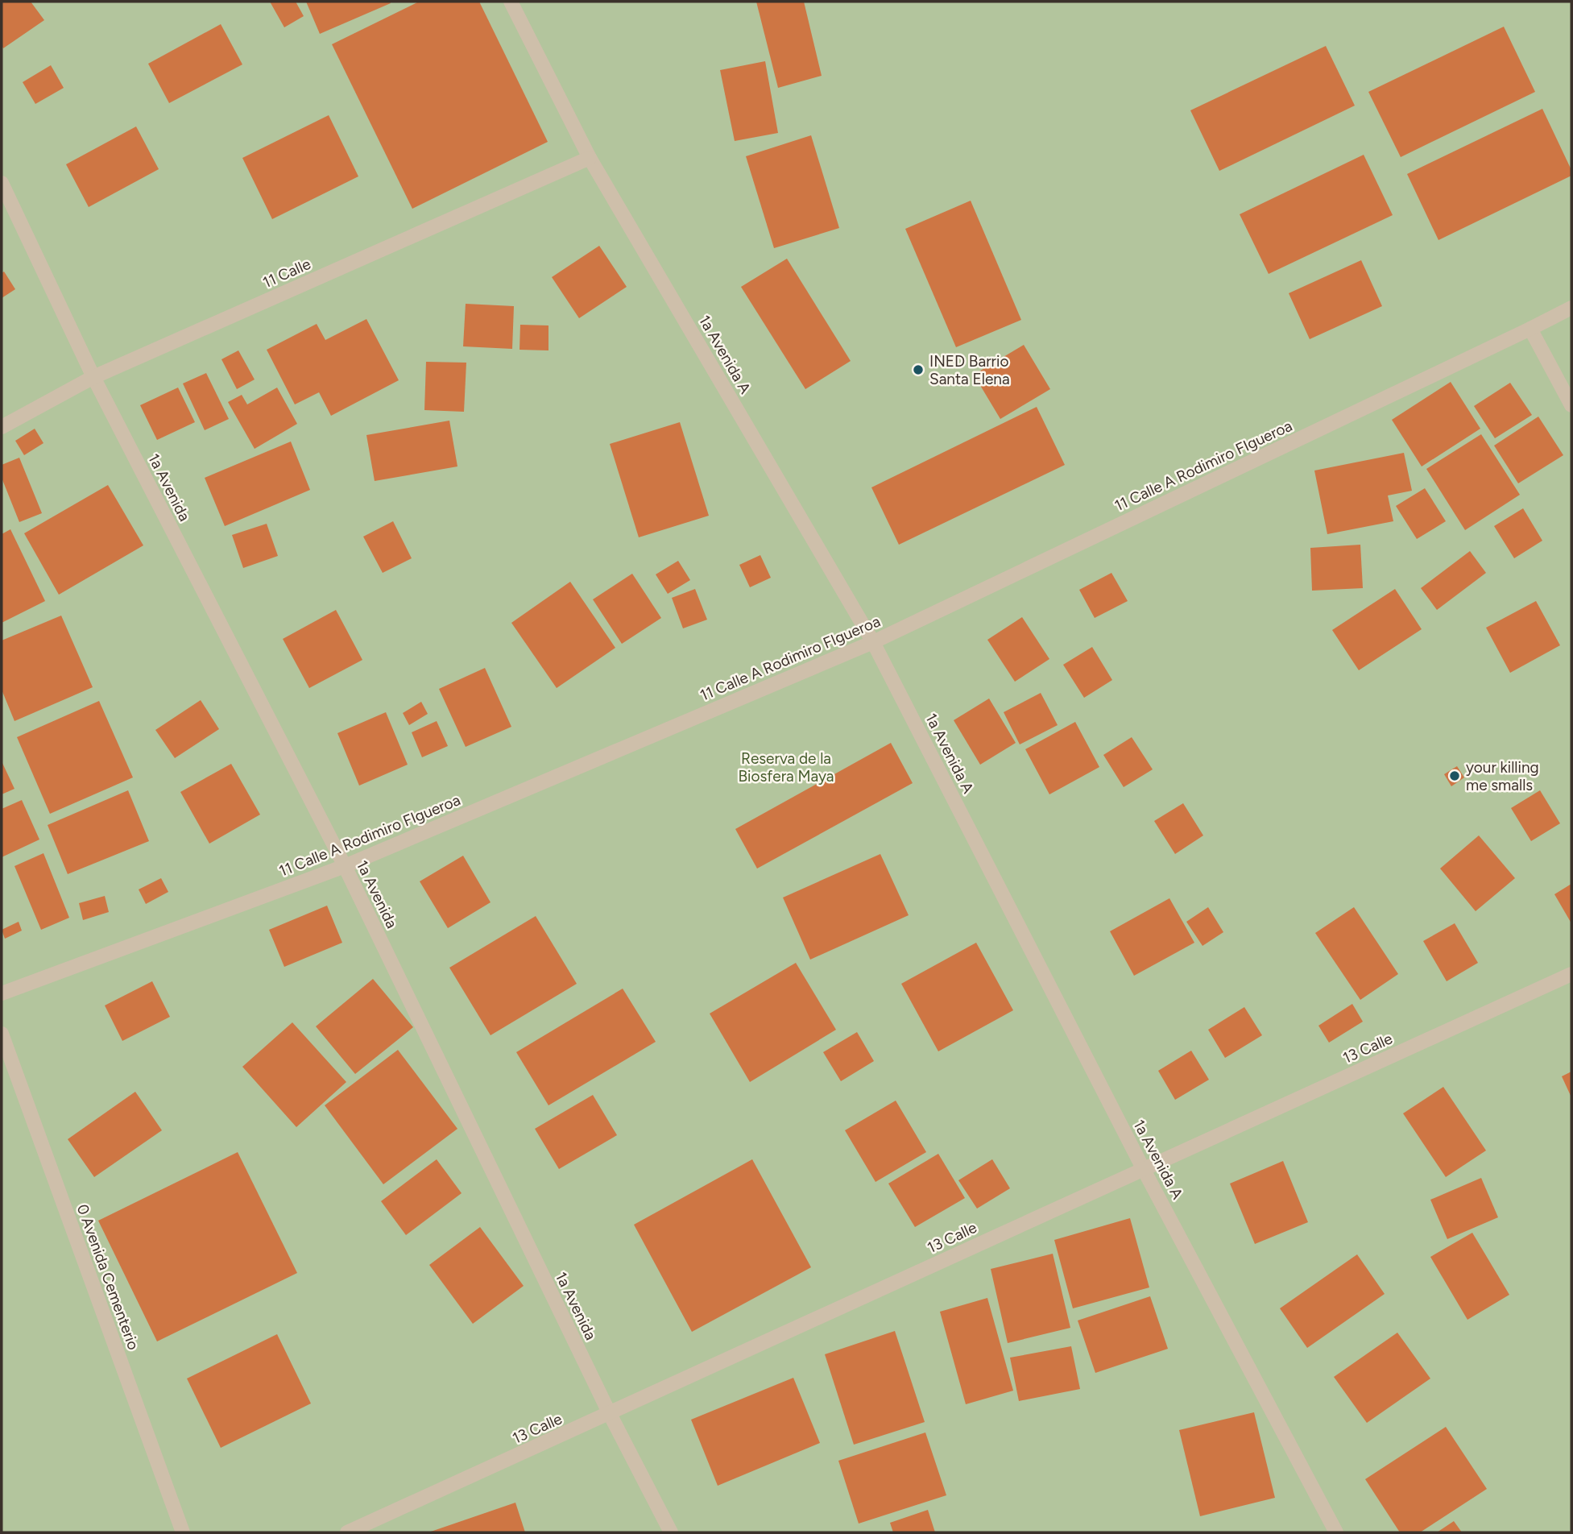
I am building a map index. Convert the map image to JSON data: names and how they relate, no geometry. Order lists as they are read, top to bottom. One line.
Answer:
{"streets":{"street":["11 Calle","1a Avenida A","11 Calle A Rodimiro FIgueroa","1a Avenida","13 Calle","0 Avenida Cementerio"]},"crossings":[["11 Calle","1a Avenida A"],["11 Calle","1a Avenida"],["1a Avenida A","11 Calle A Rodimiro FIgueroa"],["1a Avenida A","13 Calle"],["11 Calle A Rodimiro FIgueroa","1a Avenida"],["1a Avenida","13 Calle"]],"parks":["Reserva de la Biosfera Maya"],"places":["INED Barrio Santa Elena","your killing me smalls"]}
